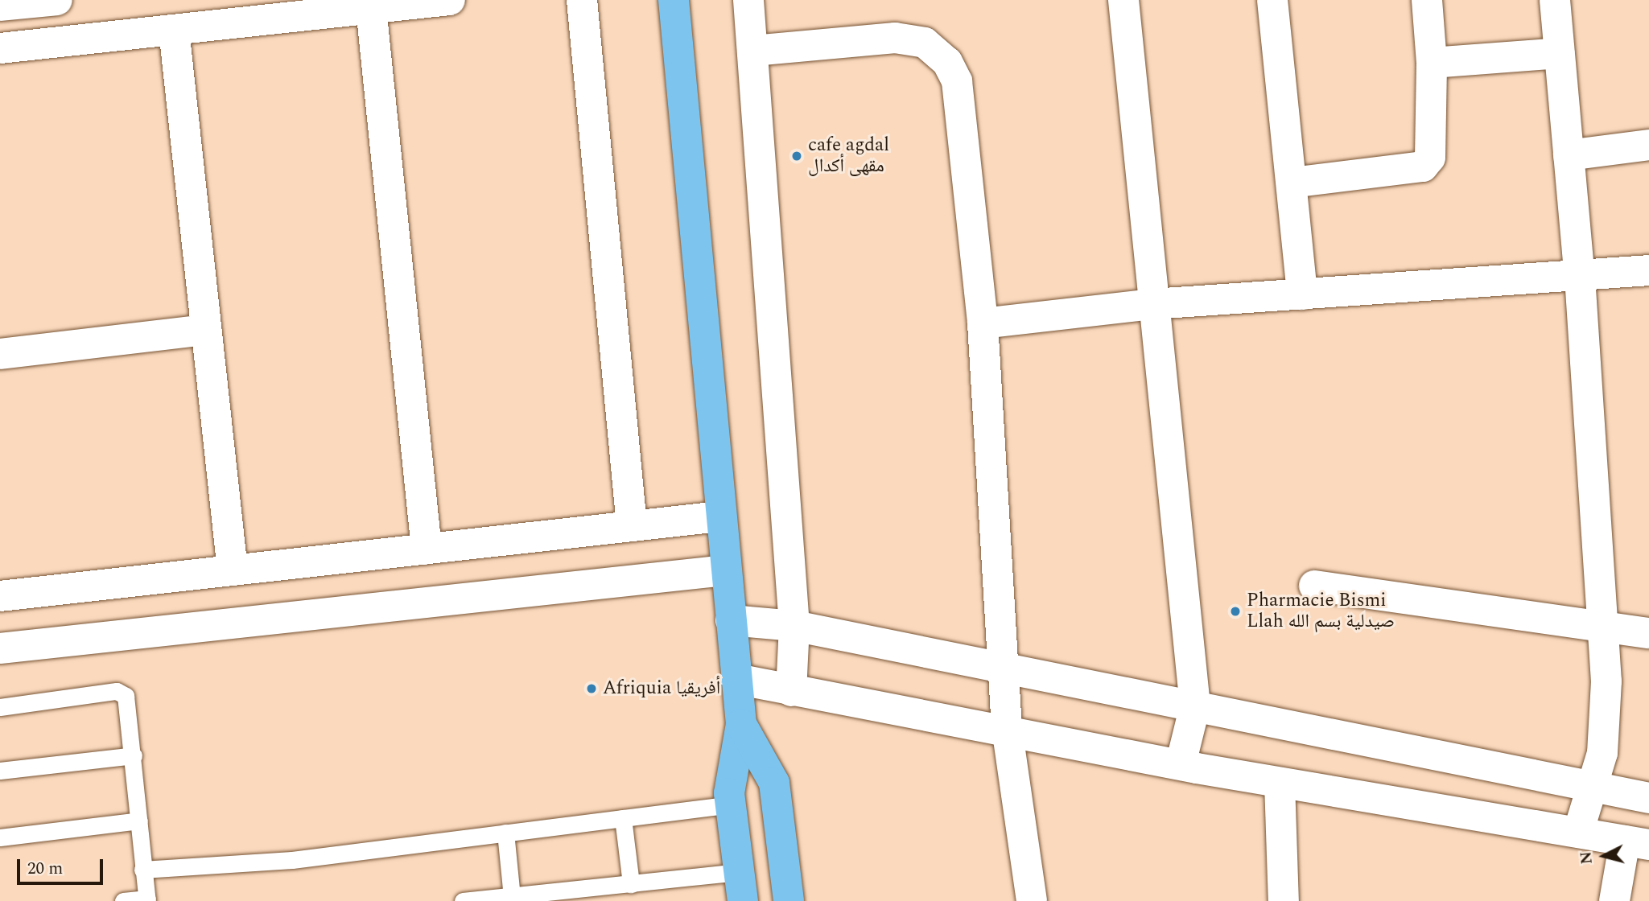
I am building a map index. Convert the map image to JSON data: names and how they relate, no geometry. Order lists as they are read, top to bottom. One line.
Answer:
{"places":["cafe agdal مقهى أكدال","Pharmacie Bismi Llah صيدلية بسم الله","Afriquia أفريقيا"],"scale_bar":"20 m","north":"left"}
